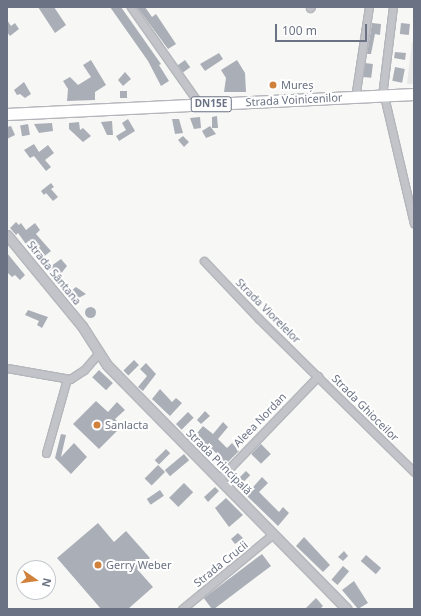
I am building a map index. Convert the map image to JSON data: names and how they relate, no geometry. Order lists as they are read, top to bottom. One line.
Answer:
{"streets":{"main road":["Strada Voinicenilor","DN15E"],"street":["Strada Sântana","Strada Viorelelor","Strada Ghioceilor","Aleea Nordan","Strada Principală","Strada Crucii"]},"crossings":[["Strada Sântana","Strada Principală"],["Strada Viorelelor","Strada Ghioceilor"],["Strada Viorelelor","Aleea Nordan"],["Strada Ghioceilor","Aleea Nordan"],["Aleea Nordan","Strada Principală"],["Strada Principală","Strada Crucii"]],"places":["Mureș","Sanlacta","Gerry Weber"],"scale_bar":"100 m","north":"right"}
